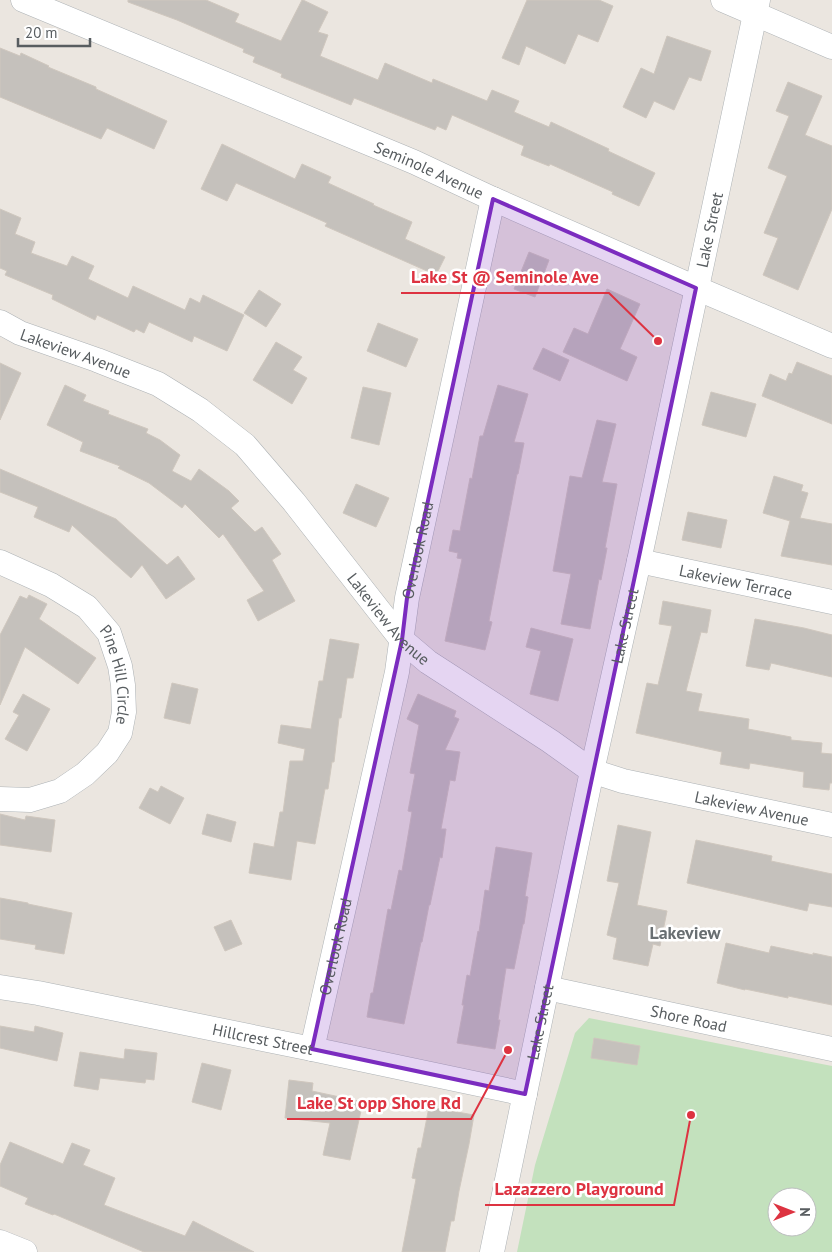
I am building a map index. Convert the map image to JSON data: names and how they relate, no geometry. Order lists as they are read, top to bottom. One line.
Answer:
{"streets":{"street":["Seminole Avenue","Lake Street","Lakeview Avenue","Overlook Road","Lakeview Terrace","Pine Hill Circle","Shore Road","Hillcrest Street"]},"crossings":[["Seminole Avenue","Lake Street"],["Seminole Avenue","Overlook Road"],["Lake Street","Lakeview Avenue"],["Lake Street","Lakeview Terrace"],["Lake Street","Shore Road"],["Lake Street","Hillcrest Street"],["Lakeview Avenue","Overlook Road"],["Overlook Road","Hillcrest Street"]],"districts":["Lakeview"],"places":["Lake St @ Seminole Ave","Lake St opp Shore Rd","Lazazzero Playground"],"scale_bar":"20 m","north":"right"}
